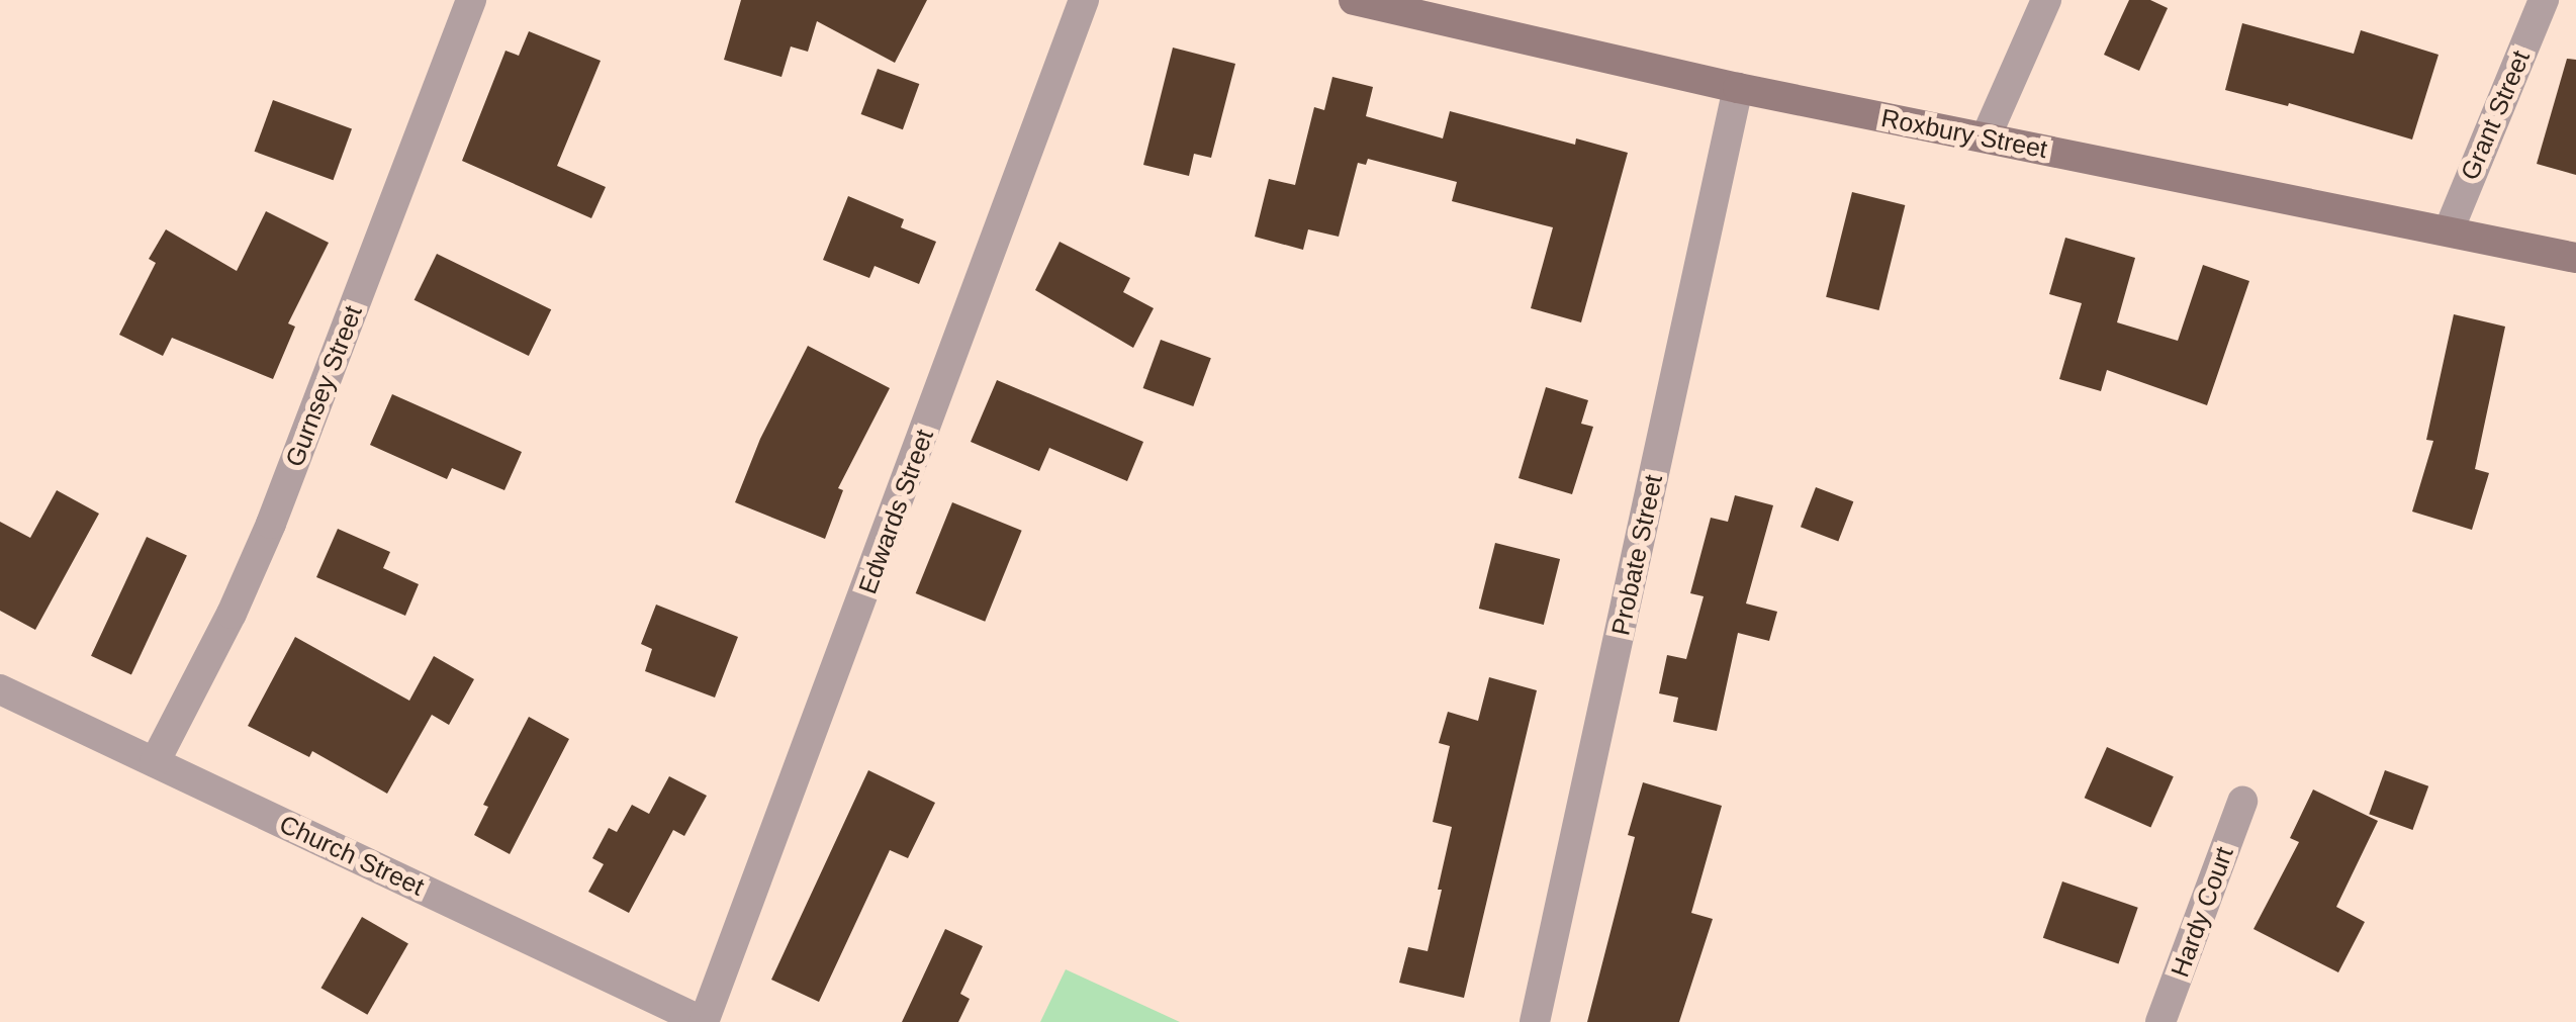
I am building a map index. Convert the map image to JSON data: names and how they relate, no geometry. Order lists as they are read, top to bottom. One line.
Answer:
{"streets":{"street":["Grant Street","Roxbury Street","Gurnsey Street","Edwards Street","Probate Street","Church Street","Hardy Court"]},"crossings":[["Grant Street","Roxbury Street"],["Roxbury Street","Probate Street"],["Gurnsey Street","Church Street"],["Edwards Street","Church Street"]]}
